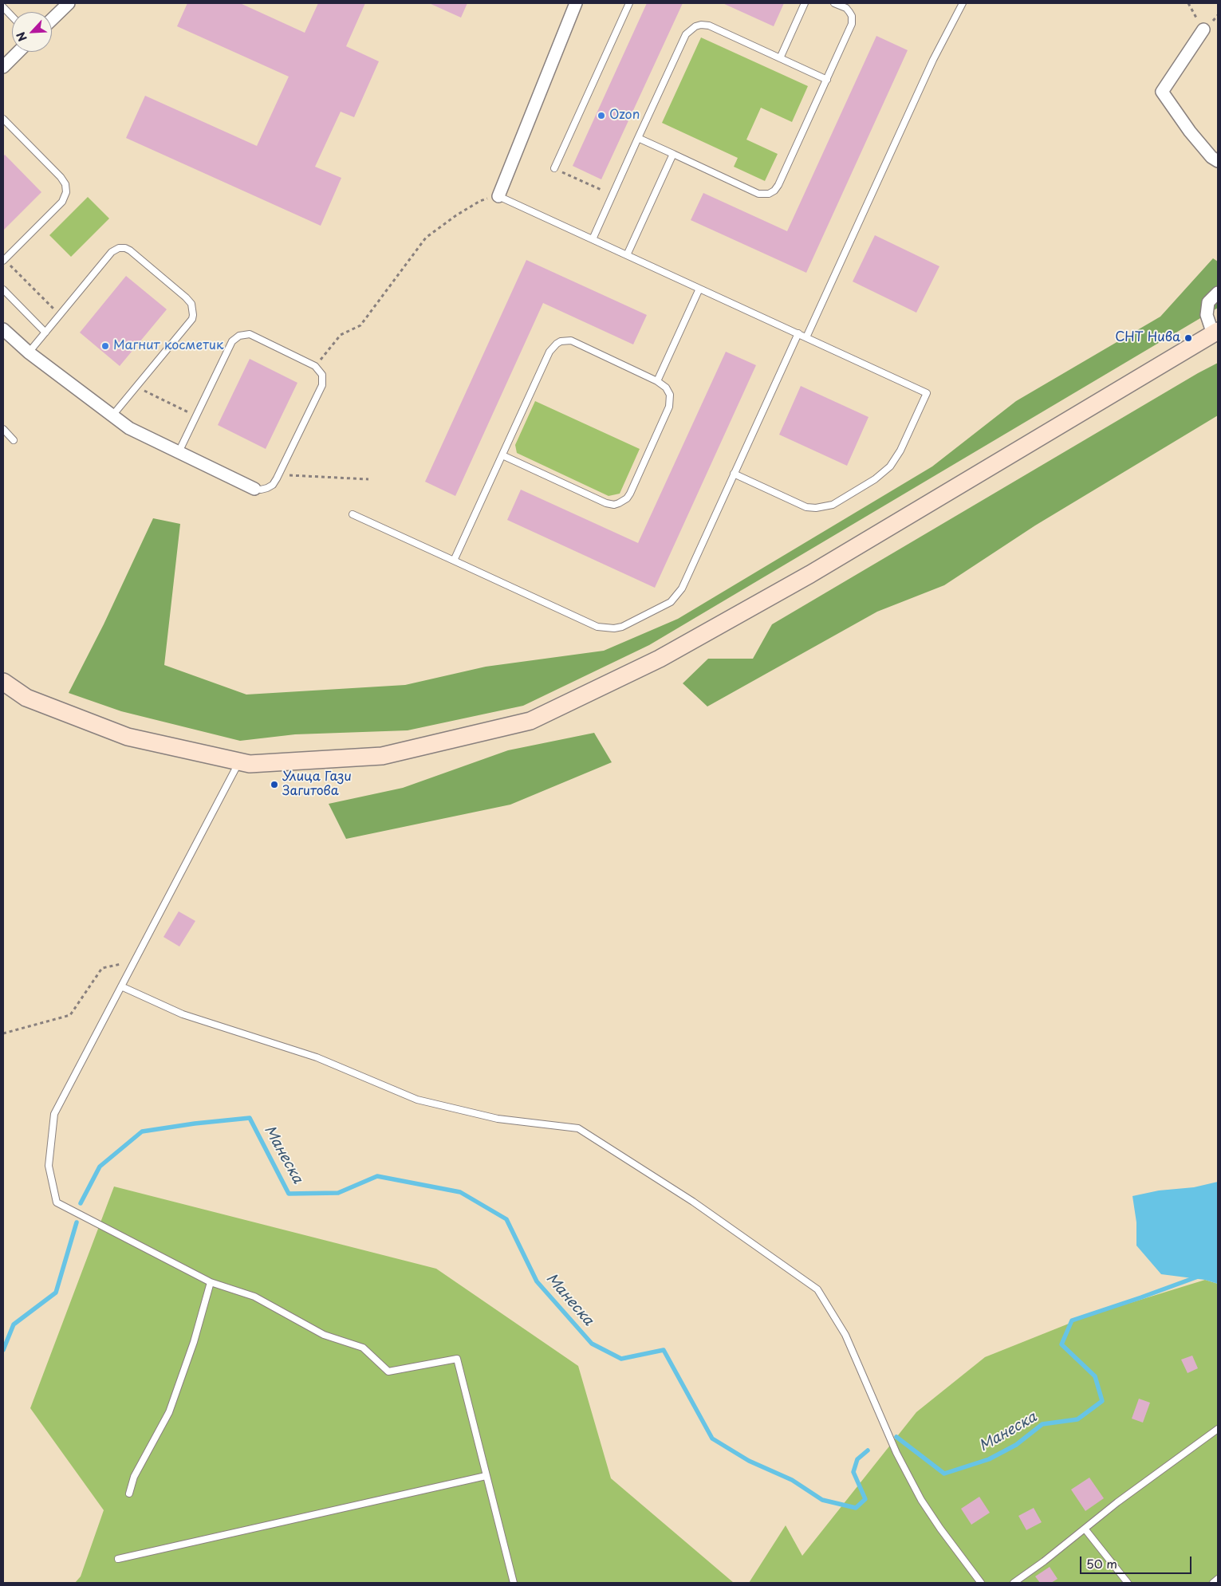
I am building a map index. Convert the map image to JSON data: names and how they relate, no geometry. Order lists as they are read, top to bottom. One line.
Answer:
{"water":["Манеска"],"places":["Ozon","СНТ Нива","Магнит косметик","Улица Гази Загитова"],"scale_bar":"50 m","north":"bottom left"}
